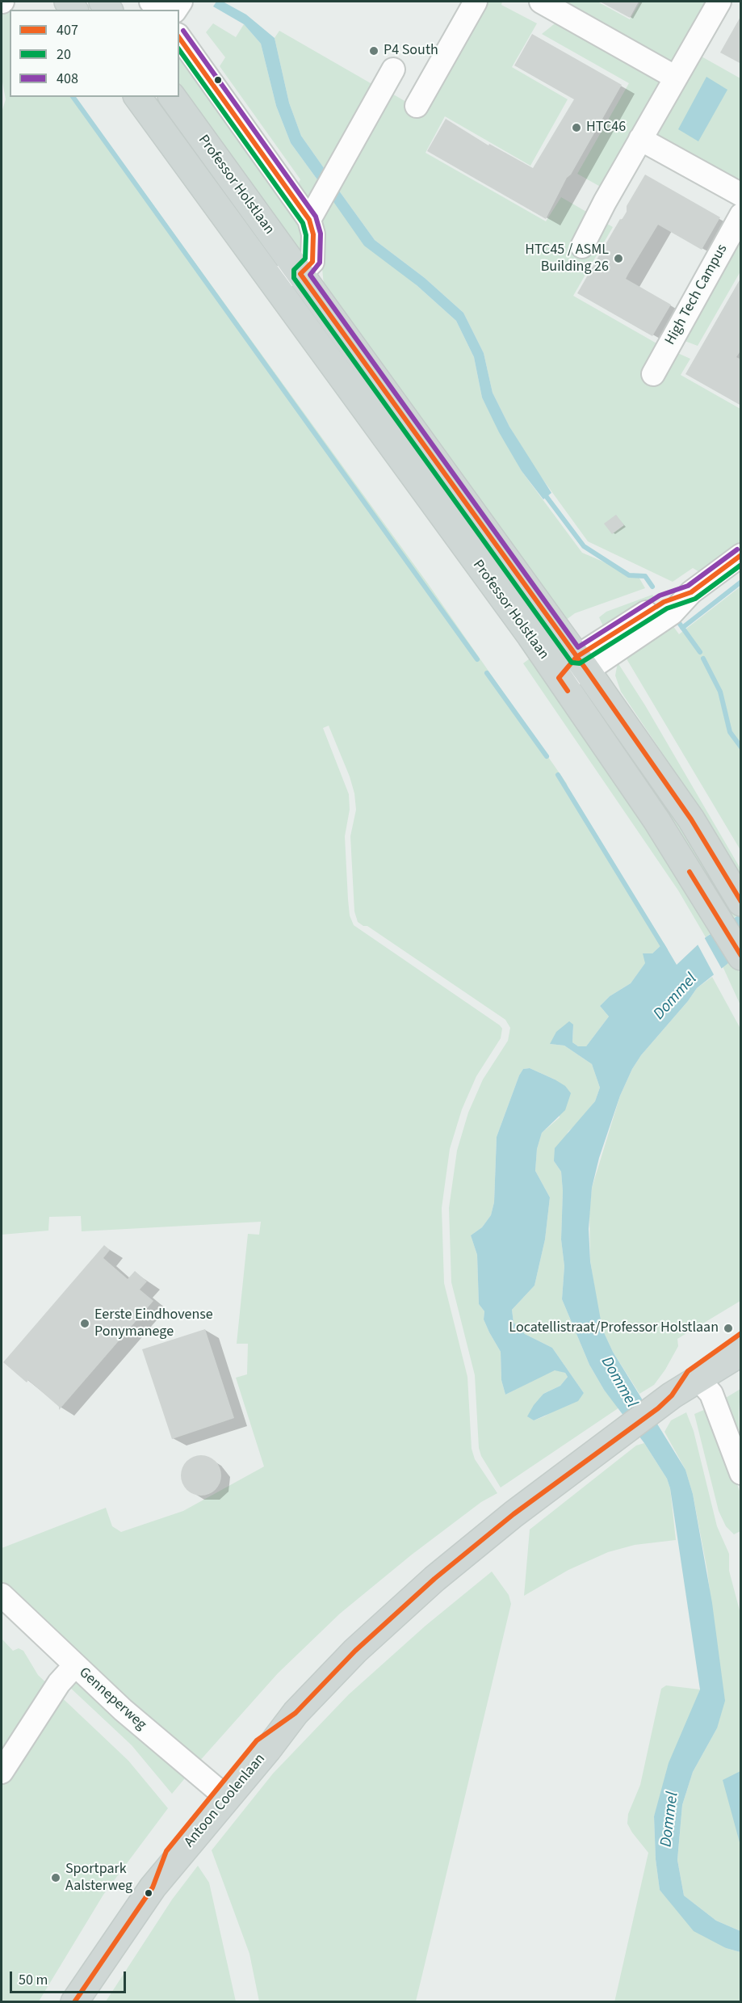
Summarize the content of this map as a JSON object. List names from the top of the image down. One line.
{"streets":{"main road":["Professor Holstlaan","Antoon Coolenlaan"],"street":["High Tech Campus","Genneperweg"]},"crossings":[["Genneperweg","Antoon Coolenlaan"]],"water":["Dommel"],"places":["P4 South","HTC46","HTC45 / ASML Building 26","Eerste Eindhovense Ponymanege","Locatellistraat/Professor Holstlaan","Sportpark Aalsterweg"],"lines":["transit line 408","transit line 407","transit line 20"],"legend":["407","20","408"],"scale_bar":"50 m"}
